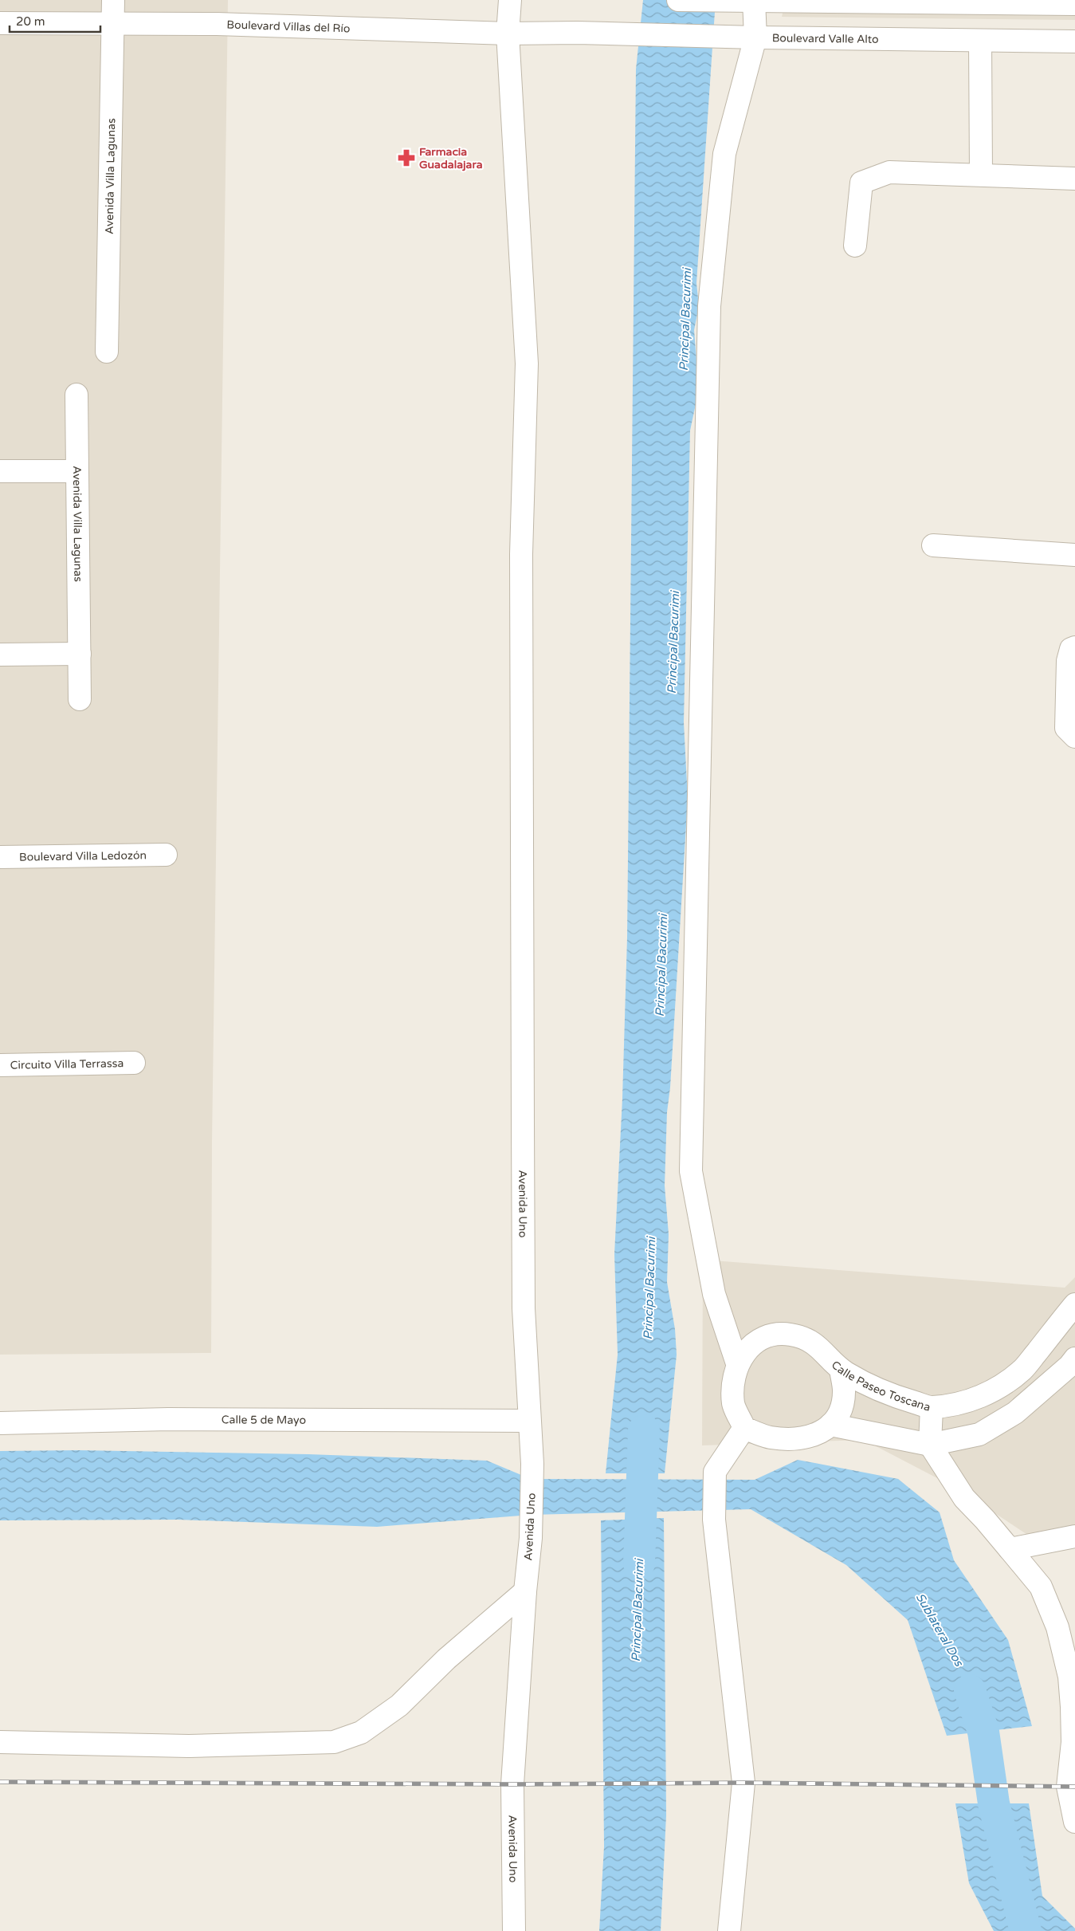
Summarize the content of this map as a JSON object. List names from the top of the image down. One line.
{"streets":{"street":["Boulevard Villas del Río","Boulevard Valle Alto","Avenida Villa Lagunas","Boulevard Villa Ledozón","Circuito Villa Terrassa","Avenida Uno","Calle Paseo Toscana","Calle 5 de Mayo"]},"crossings":[["Boulevard Villas del Río","Boulevard Valle Alto"],["Boulevard Villas del Río","Avenida Villa Lagunas"],["Boulevard Villas del Río","Avenida Uno"],["Avenida Uno","Calle 5 de Mayo"]],"water":["Principal Bacurimi","Sublateral Dos"],"places":{"pharmacy":["Farmacia Guadalajara"]},"scale_bar":"20 m"}
